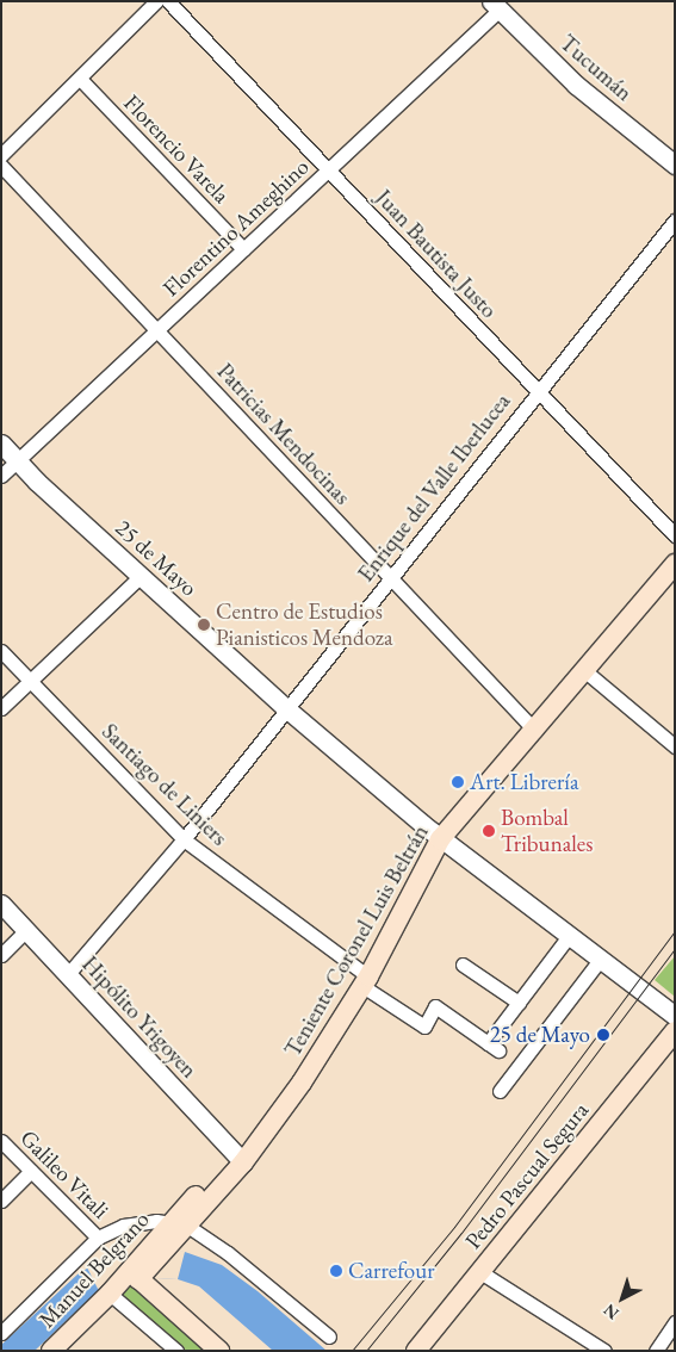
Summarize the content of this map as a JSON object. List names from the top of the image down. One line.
{"streets":{"main road":["Teniente Coronel Luis Beltrán","Pedro Pascual Segura","Manuel Belgrano"],"street":["Tucumán","Florencio Varela","Florentino Ameghino","Juan Bautista Justo","Patricias Mendocinas","Enrique del Valle Iberlucea","25 de Mayo","Santiago de Liniers","Hipólito Yrigoyen","Galileo Vitali"]},"crossings":[["Tucumán","Florentino Ameghino"],["Florencio Varela","Florentino Ameghino"],["Florentino Ameghino","Juan Bautista Justo"],["Florentino Ameghino","Patricias Mendocinas"],["Florentino Ameghino","25 de Mayo"],["Juan Bautista Justo","Enrique del Valle Iberlucea"],["Patricias Mendocinas","Enrique del Valle Iberlucea"],["Patricias Mendocinas","Teniente Coronel Luis Beltrán"],["Enrique del Valle Iberlucea","25 de Mayo"],["Enrique del Valle Iberlucea","Santiago de Liniers"],["Enrique del Valle Iberlucea","Hipólito Yrigoyen"],["25 de Mayo","Teniente Coronel Luis Beltrán"],["Santiago de Liniers","Teniente Coronel Luis Beltrán"],["Teniente Coronel Luis Beltrán","Hipólito Yrigoyen"],["Teniente Coronel Luis Beltrán","Manuel Belgrano"],["Galileo Vitali","Manuel Belgrano"]],"places":["Centro de Estudios Pianisticos Mendoza","Art. Librería","Bombal Tribunales","25 de Mayo","Carrefour"],"north":"bottom left"}
